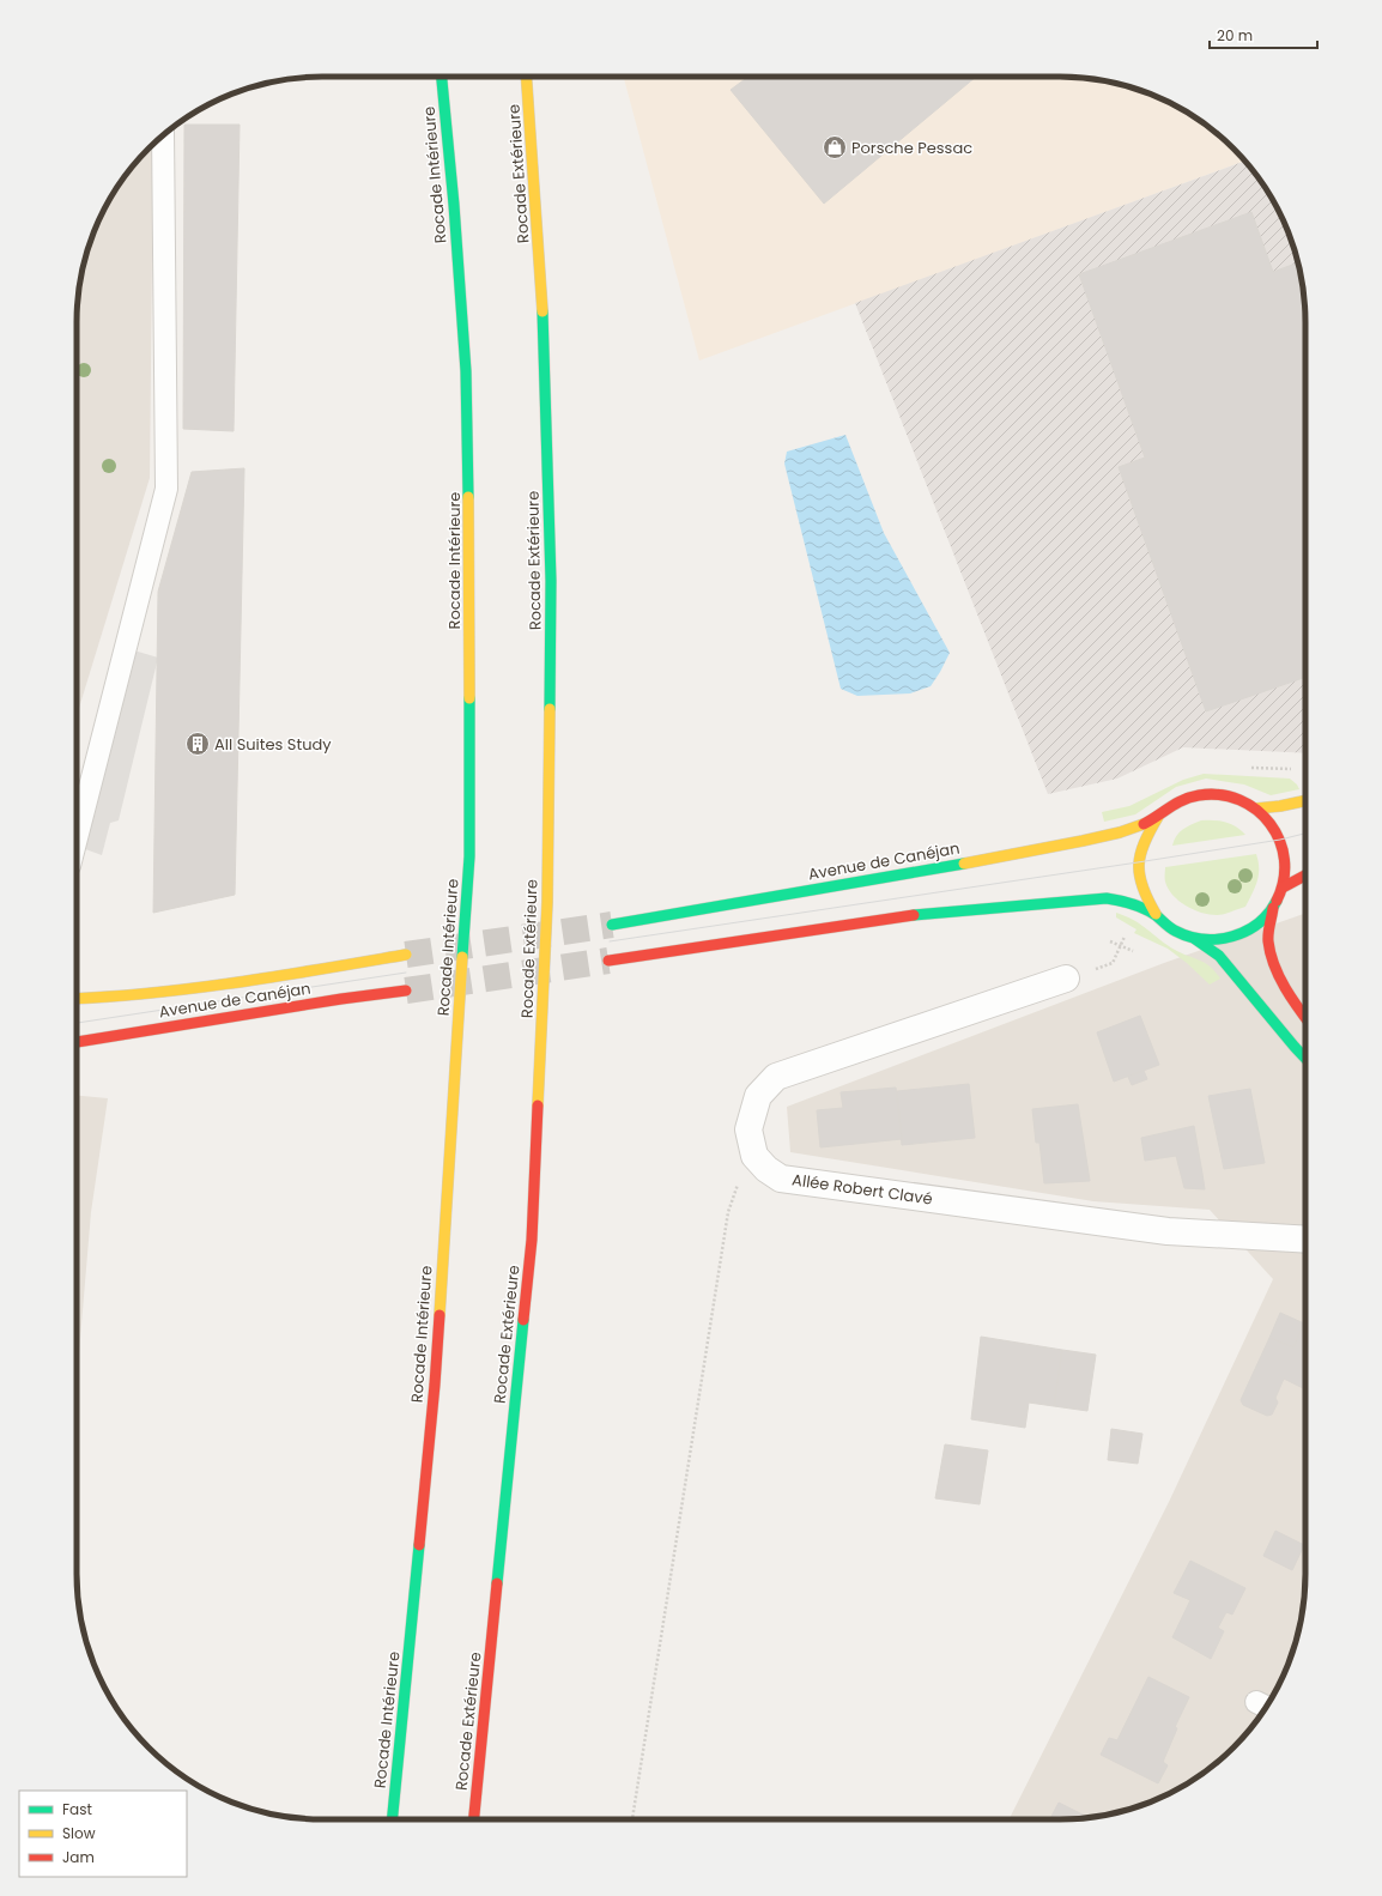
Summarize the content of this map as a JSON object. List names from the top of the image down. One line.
{"streets":{"main road":["Rocade Extérieure","Rocade Intérieure","Avenue de Canéjan"],"street":["Allée Robert Clavé"]},"places":{"shop":["Porsche Pessac"],"building":["All Suites Study"]},"legend":["Fast","Slow","Jam"],"scale_bar":"20 m"}
